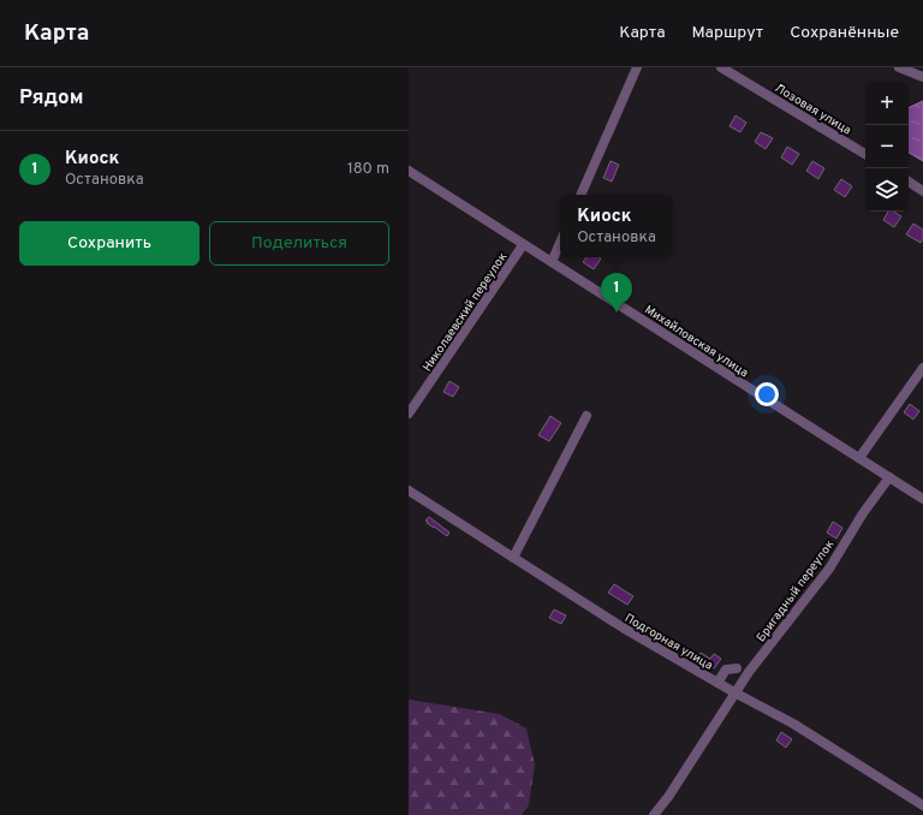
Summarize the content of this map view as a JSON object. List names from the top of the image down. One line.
{"streets":{"street":["Лозовая улица","Николаевский переулок","Михайловская улица","Бригадный переулок","Подгорная улица"]},"crossings":[["Николаевский переулок","Михайловская улица"],["Михайловская улица","Бригадный переулок"],["Бригадный переулок","Подгорная улица"]],"page":{"header":"Карта","nav":["Карта","Маршрут","Сохранённые"],"heading":"Рядом","map_buttons":["+","−"],"list":[{"mark":"1","name":"Киоск","note":"Остановка","value":"180 m"}],"popup":["Киоск","Остановка"],"buttons":["Сохранить","Поделиться"],"pins":"1"}}
